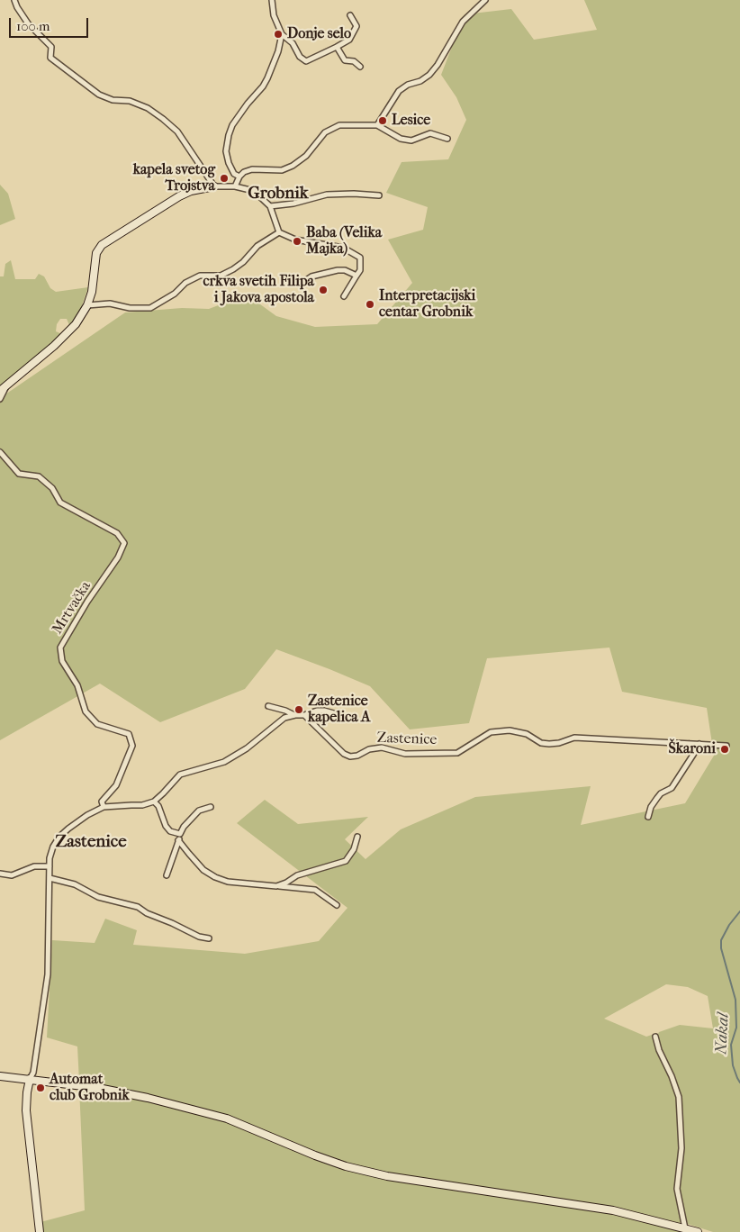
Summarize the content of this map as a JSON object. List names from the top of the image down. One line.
{"streets":{"street":["Mrtvačka","Zastenice"]},"districts":["Grobnik","Zastenice"],"water":["Nakal"],"places":["Donje selo","Lesice","kapela svetog Trojstva","Baba (Velika Majka)","crkva svetih Filipa i Jakova apostola","Interpretacijski centar Grobnik","Zastenice kapelica A","Škaroni","Automat club Grobnik"],"scale_bar":"100 m"}
